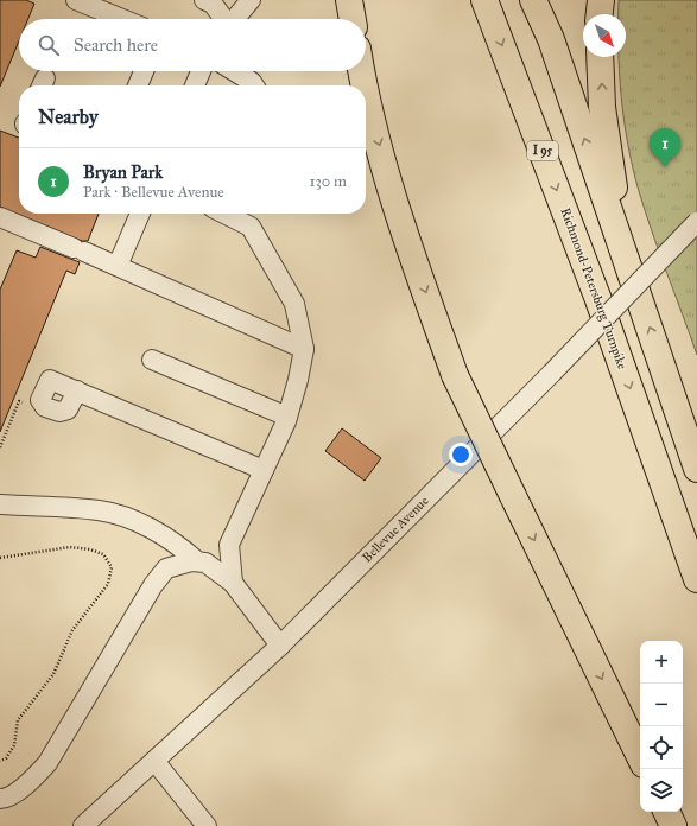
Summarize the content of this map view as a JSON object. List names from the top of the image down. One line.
{"streets":{"highway":["I 95","Richmond-Petersburg Turnpike"],"street":["Bellevue Avenue"]},"north":"bottom right","page":{"search":"Search here","heading":"Nearby","pins":"1","list":[{"mark":"1","name":"Bryan Park","note":"Park · Bellevue Avenue","value":"130 m"}],"map_buttons":["+","−"]}}
